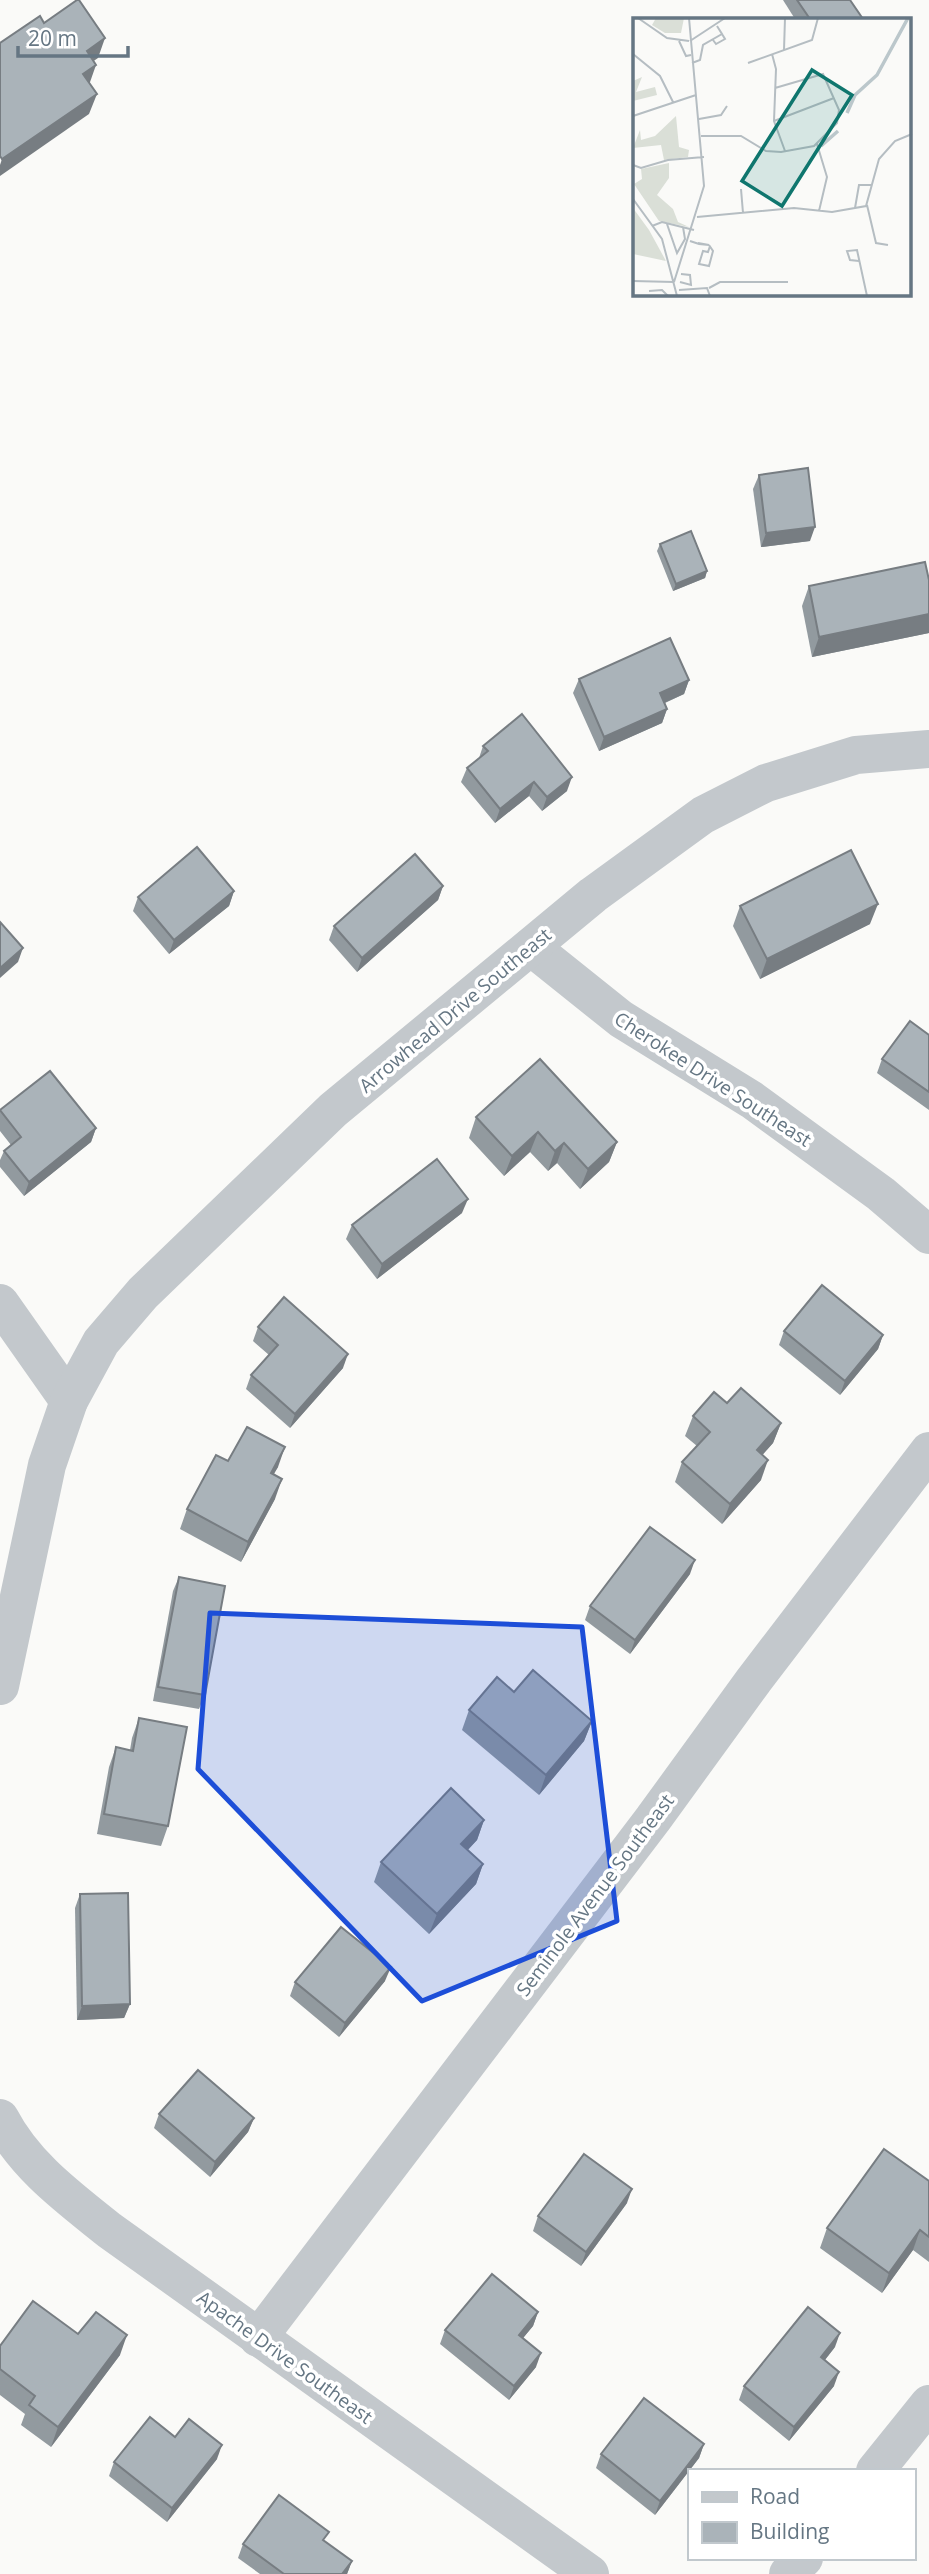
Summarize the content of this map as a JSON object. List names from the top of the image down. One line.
{"streets":{"street":["Arrowhead Drive Southeast","Cherokee Drive Southeast","Seminole Avenue Southeast","Apache Drive Southeast"]},"crossings":[["Arrowhead Drive Southeast","Cherokee Drive Southeast"],["Seminole Avenue Southeast","Apache Drive Southeast"]],"legend":["Road","Building"],"scale_bar":"20 m"}
